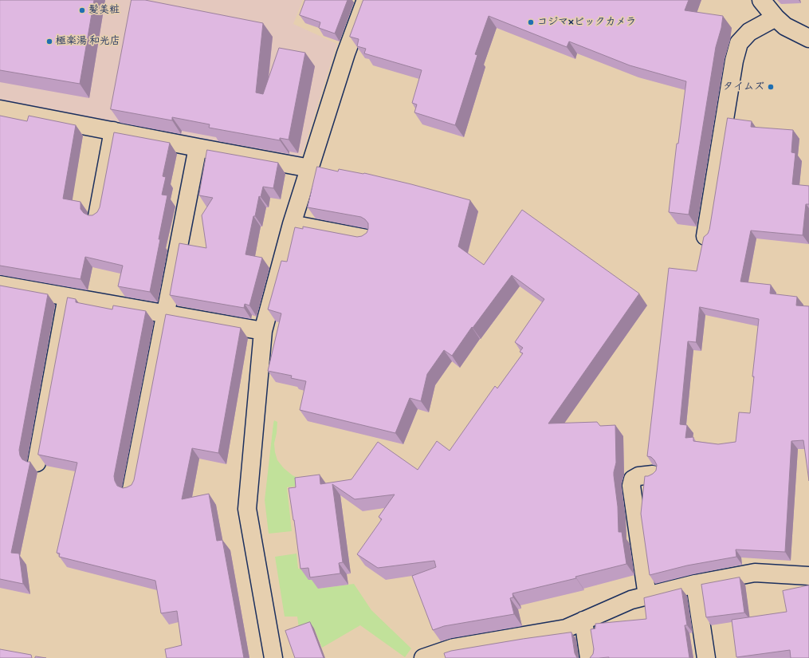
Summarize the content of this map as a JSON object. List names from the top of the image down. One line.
{"places":["髪美粧","コジマ×ビックカメラ","極楽湯 和光店","タイムズ"]}
